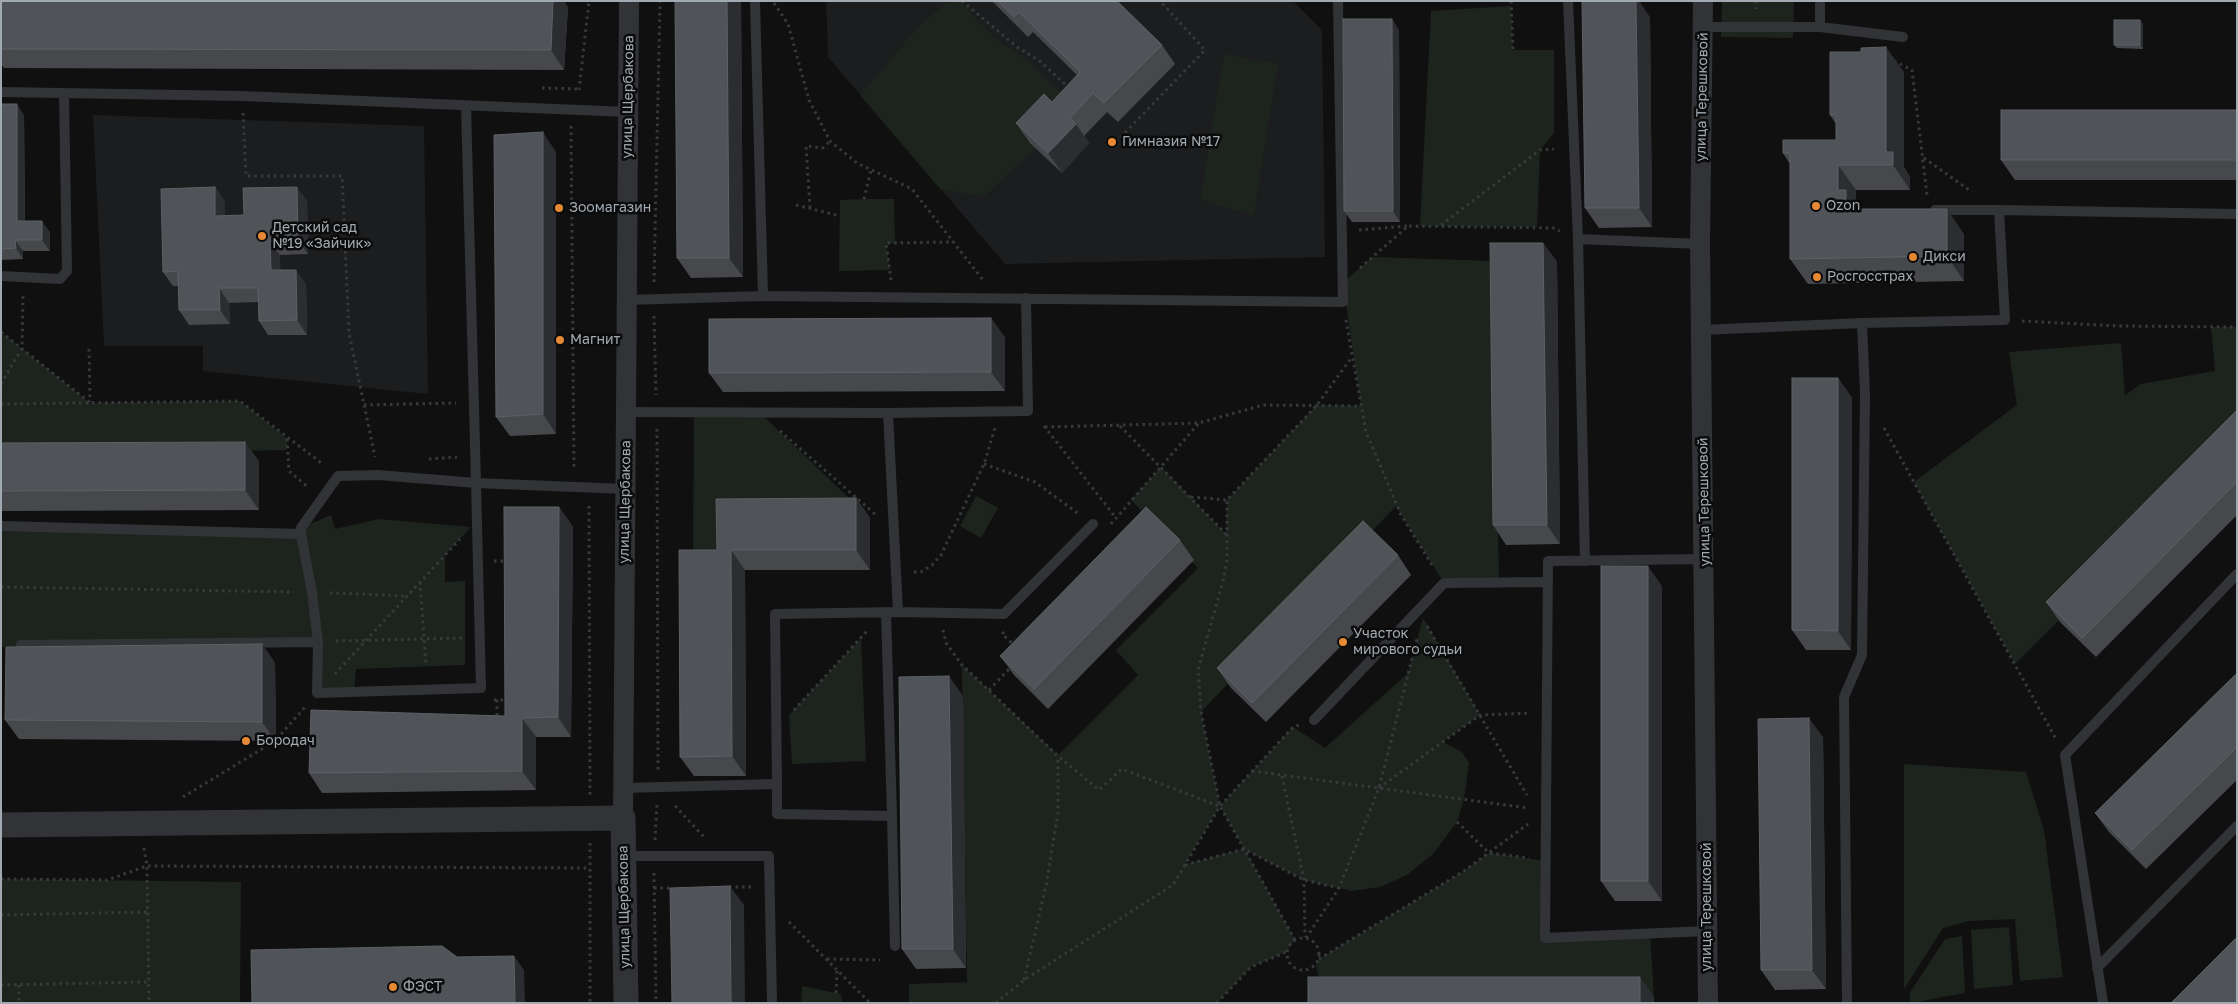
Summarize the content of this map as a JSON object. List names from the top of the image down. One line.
{"streets":{"street":["улица Щербакова","улица Терешковой"]},"places":["Гимназия №17","Ozon","Зоомагазин","Детский сад №19 «Зайчик»","Дикси","Росгосстрах","Магнит","Участок мирового судьи","Бородач","ФЭСТ"]}
